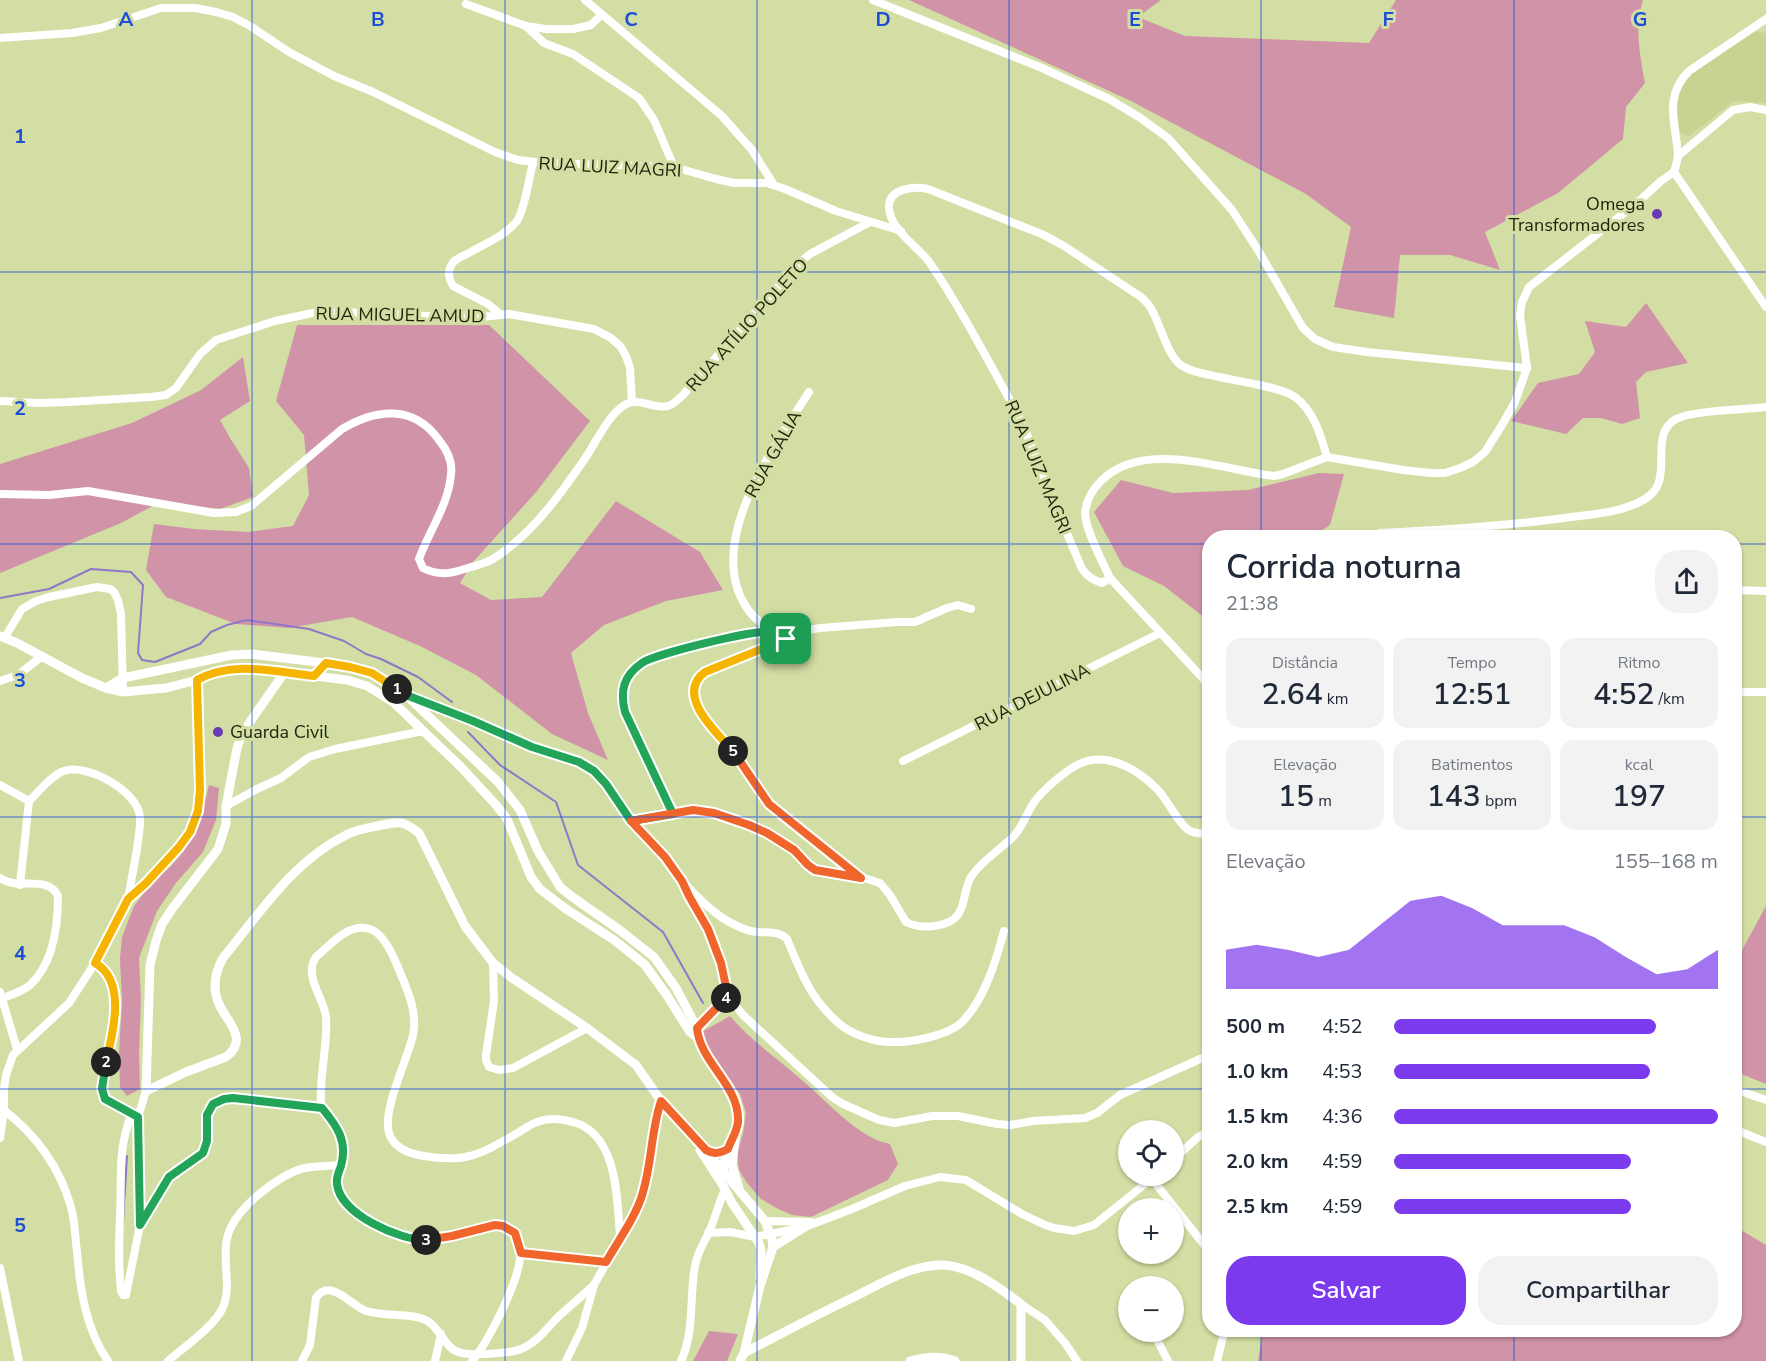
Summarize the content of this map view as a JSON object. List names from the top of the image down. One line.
{"streets":{"street":["RUA LUIZ MAGRI","RUA MIGUEL AMUD","RUA ATÍLIO POLETO","RUA GÁLIA","RUA DEJULINA"]},"crossings":[["RUA LUIZ MAGRI","RUA ATÍLIO POLETO"],["RUA MIGUEL AMUD","RUA ATÍLIO POLETO"]],"places":["Omega Transformadores","Guarda Civil"],"page":{"heading":["Corrida noturna","21:38"],"stats":[["Distância","2.64 km"],["Tempo","12:51"],["Ritmo","4:52 /km"],["Elevação","15 m"],["Batimentos","143 bpm"],["kcal","197"]],"pins":["1","5","4","2","3"],"chart":["Elevação","155–168 m"],"list":[{"name":"500 m","note":"4:52"},{"name":"1.0 km","note":"4:53"},{"name":"1.5 km","note":"4:36"},{"name":"2.0 km","note":"4:59"},{"name":"2.5 km","note":"4:59"}],"map_buttons":["+","−"],"buttons":["Salvar","Compartilhar"]},"grid":{"columns":["A","B","C","D","E","F","G"],"rows":["1","2","3","4","5"]}}
